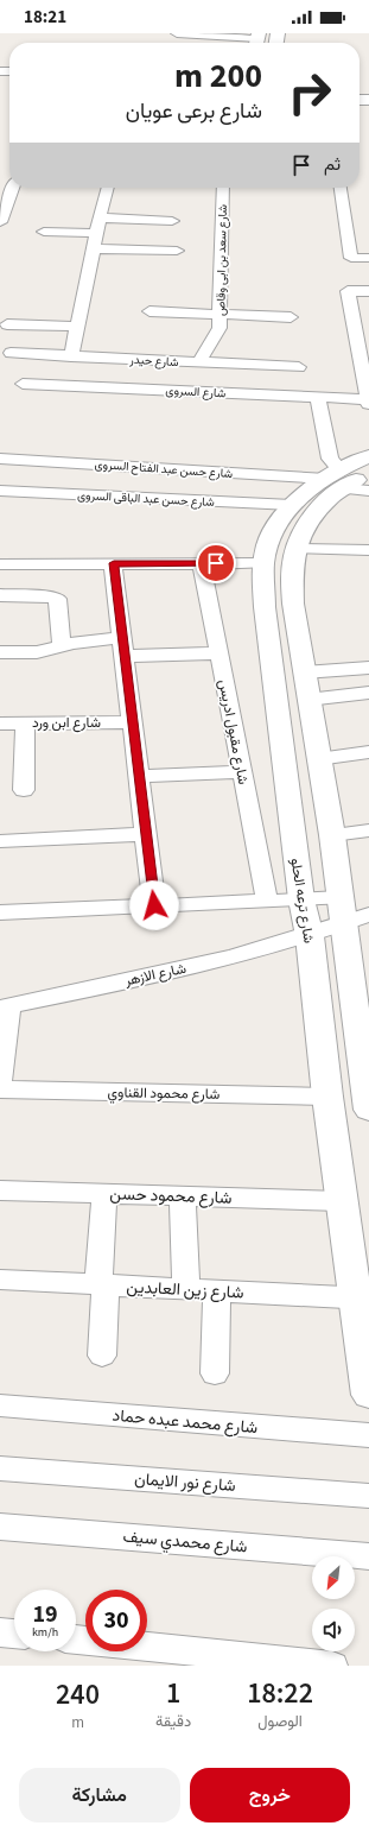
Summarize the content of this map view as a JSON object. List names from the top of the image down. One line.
{"streets":{"street":["شارع سعد بن ابى وقاص","شارع حيدر","شارع السروى","شارع حسن عبد الفتاح السروى","شارع حسن عبد الباقى السروى","شارع ابن ورد","شارع مقبول ادريس","شارع ترعه الحلو","شارع الازهر","شارع محمود القناوي","شارع محمود حسن","شارع زين العابدين","شارع محمد عبده حماد","شارع نور الايمان","شارع محمدي سيف"]},"crossings":[["شارع سعد بن ابى وقاص","شارع حيدر"],["شارع حسن عبد الفتاح السروى","شارع ترعه الحلو"],["شارع حسن عبد الباقى السروى","شارع ترعه الحلو"],["شارع ترعه الحلو","شارع الازهر"],["شارع ترعه الحلو","شارع محمود القناوي"],["شارع ترعه الحلو","شارع محمود حسن"],["شارع ترعه الحلو","شارع زين العابدين"]],"north":"bottom left","page":{"status":"18:21","turn":["200 m","شارع برعى عويان"],"then":"ثم","speed":"19 km/h","limit":"30","eta":["18:22","الوصول","1","دقيقة","240","m"],"buttons":["خروج","مشاركة"]}}
